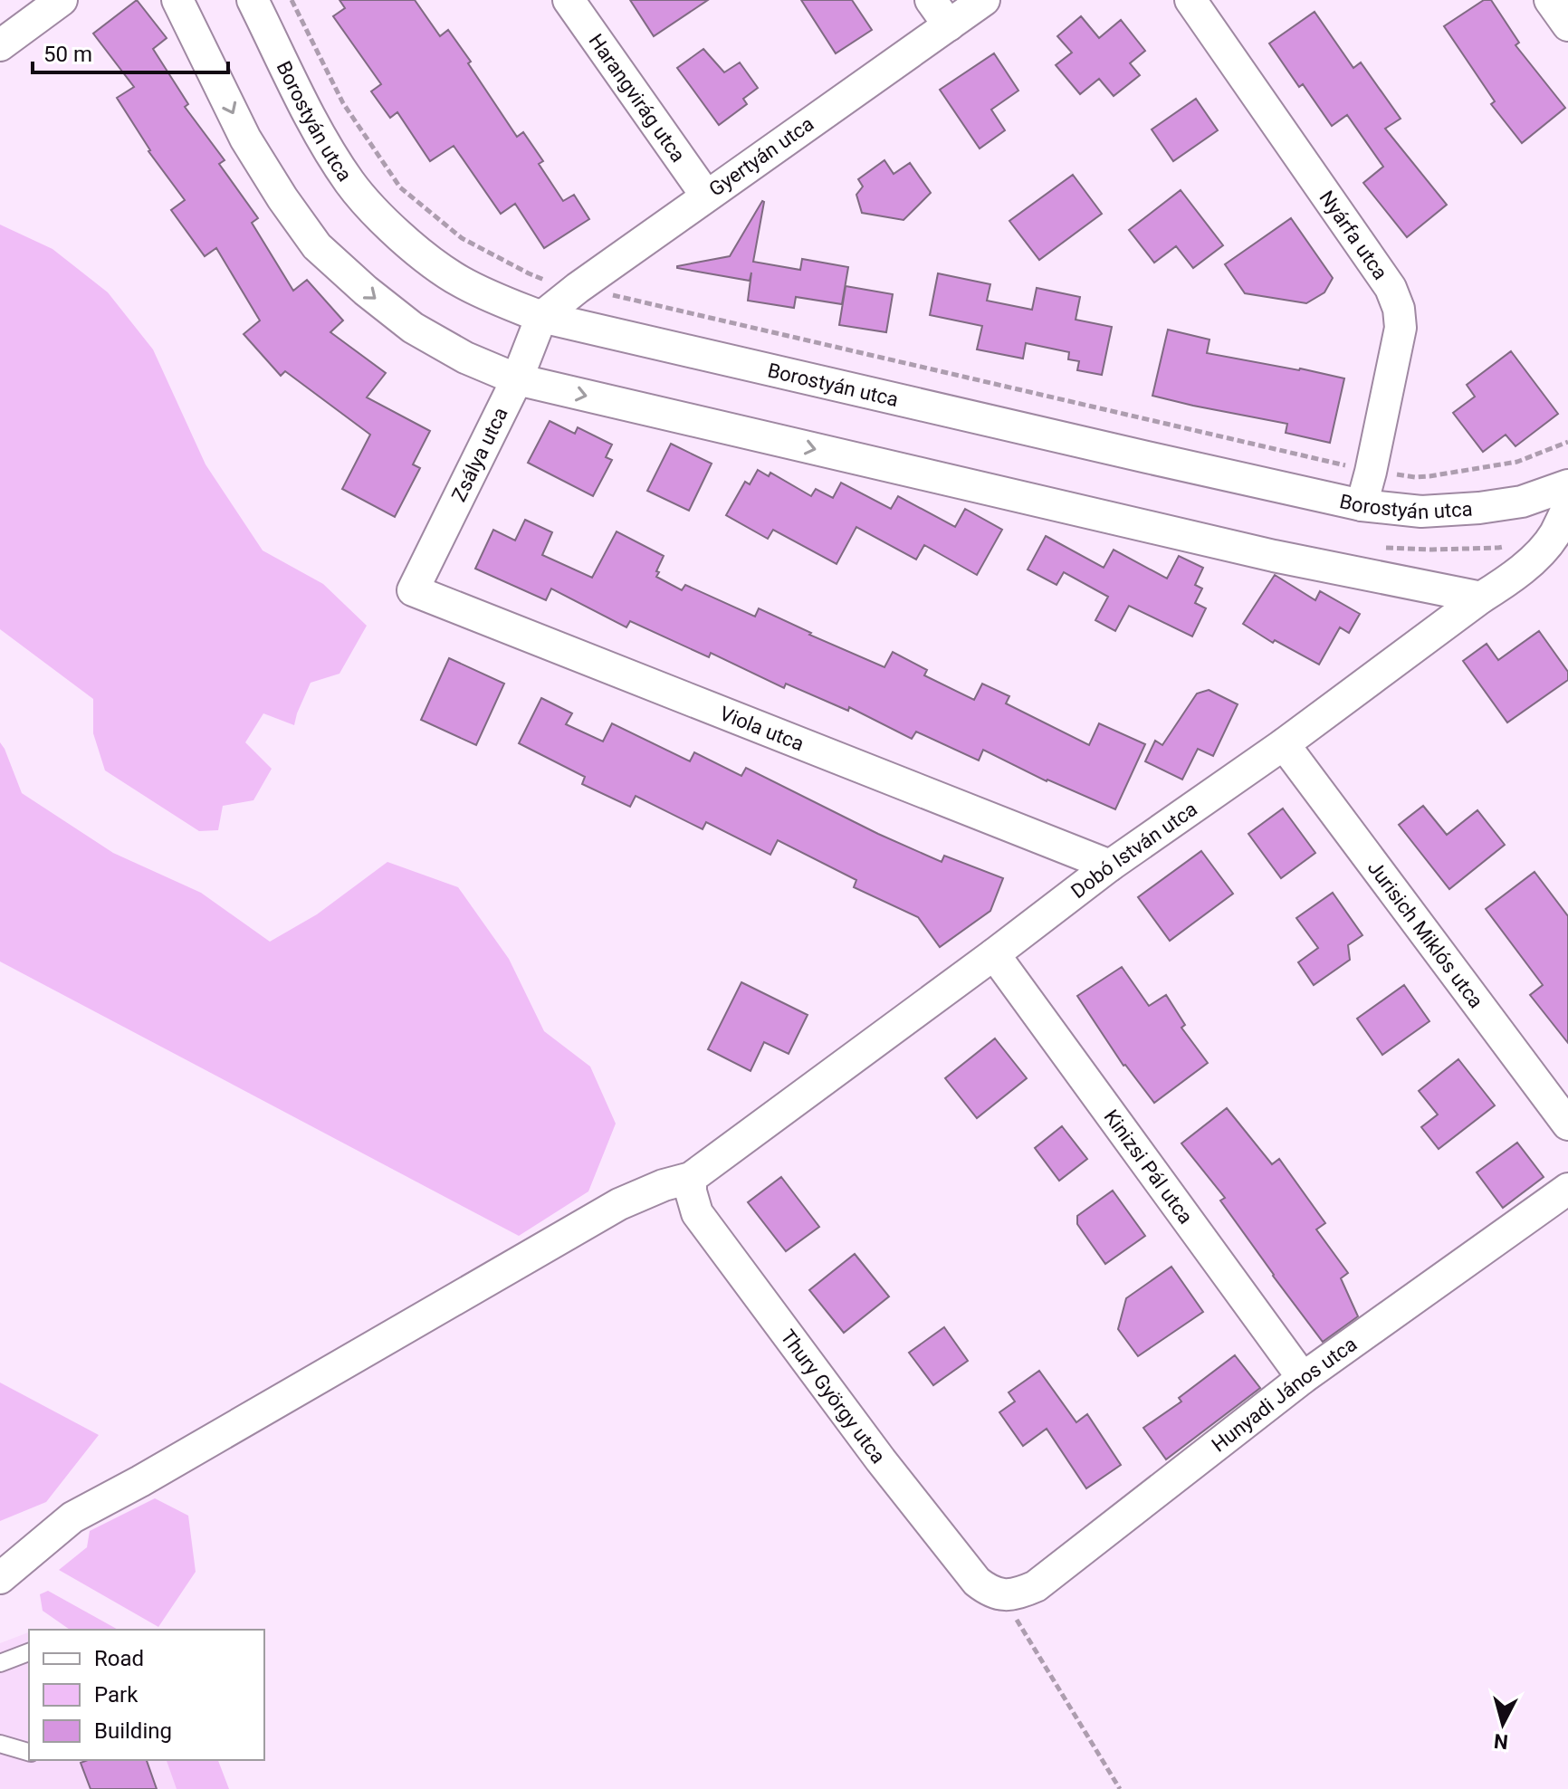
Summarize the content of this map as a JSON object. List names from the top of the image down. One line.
{"streets":{"street":["Harangvirág utca","Borostyán utca","Gyertyán utca","Nyárfa utca","Zsálya utca","Viola utca","Dobó István utca","Jurisich Miklós utca","Kinizsi Pál utca","Hunyadi János utca","Thury György utca"]},"crossings":[["Harangvirág utca","Gyertyán utca"],["Borostyán utca","Gyertyán utca"],["Borostyán utca","Nyárfa utca"],["Borostyán utca","Zsálya utca"],["Borostyán utca","Dobó István utca"],["Gyertyán utca","Zsálya utca"],["Zsálya utca","Viola utca"],["Viola utca","Dobó István utca"],["Dobó István utca","Jurisich Miklós utca"],["Dobó István utca","Kinizsi Pál utca"],["Dobó István utca","Thury György utca"],["Kinizsi Pál utca","Hunyadi János utca"],["Hunyadi János utca","Thury György utca"]],"legend":["Road","Park","Building"],"scale_bar":"50 m","north":"bottom"}
